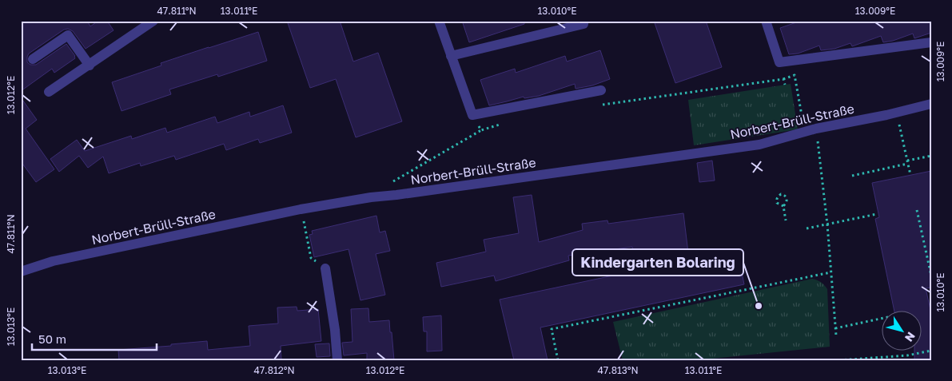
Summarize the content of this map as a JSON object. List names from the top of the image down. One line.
{"streets":{"street":["Norbert-Brüll-Straße"]},"places":["Kindergarten Bolaring"],"scale_bar":"50 m","north":"bottom right","coordinates":["47.811°N","13.011°E","13.010°E","13.009°E","13.012°E","13.013°E","47.812°N","47.813°N"]}
